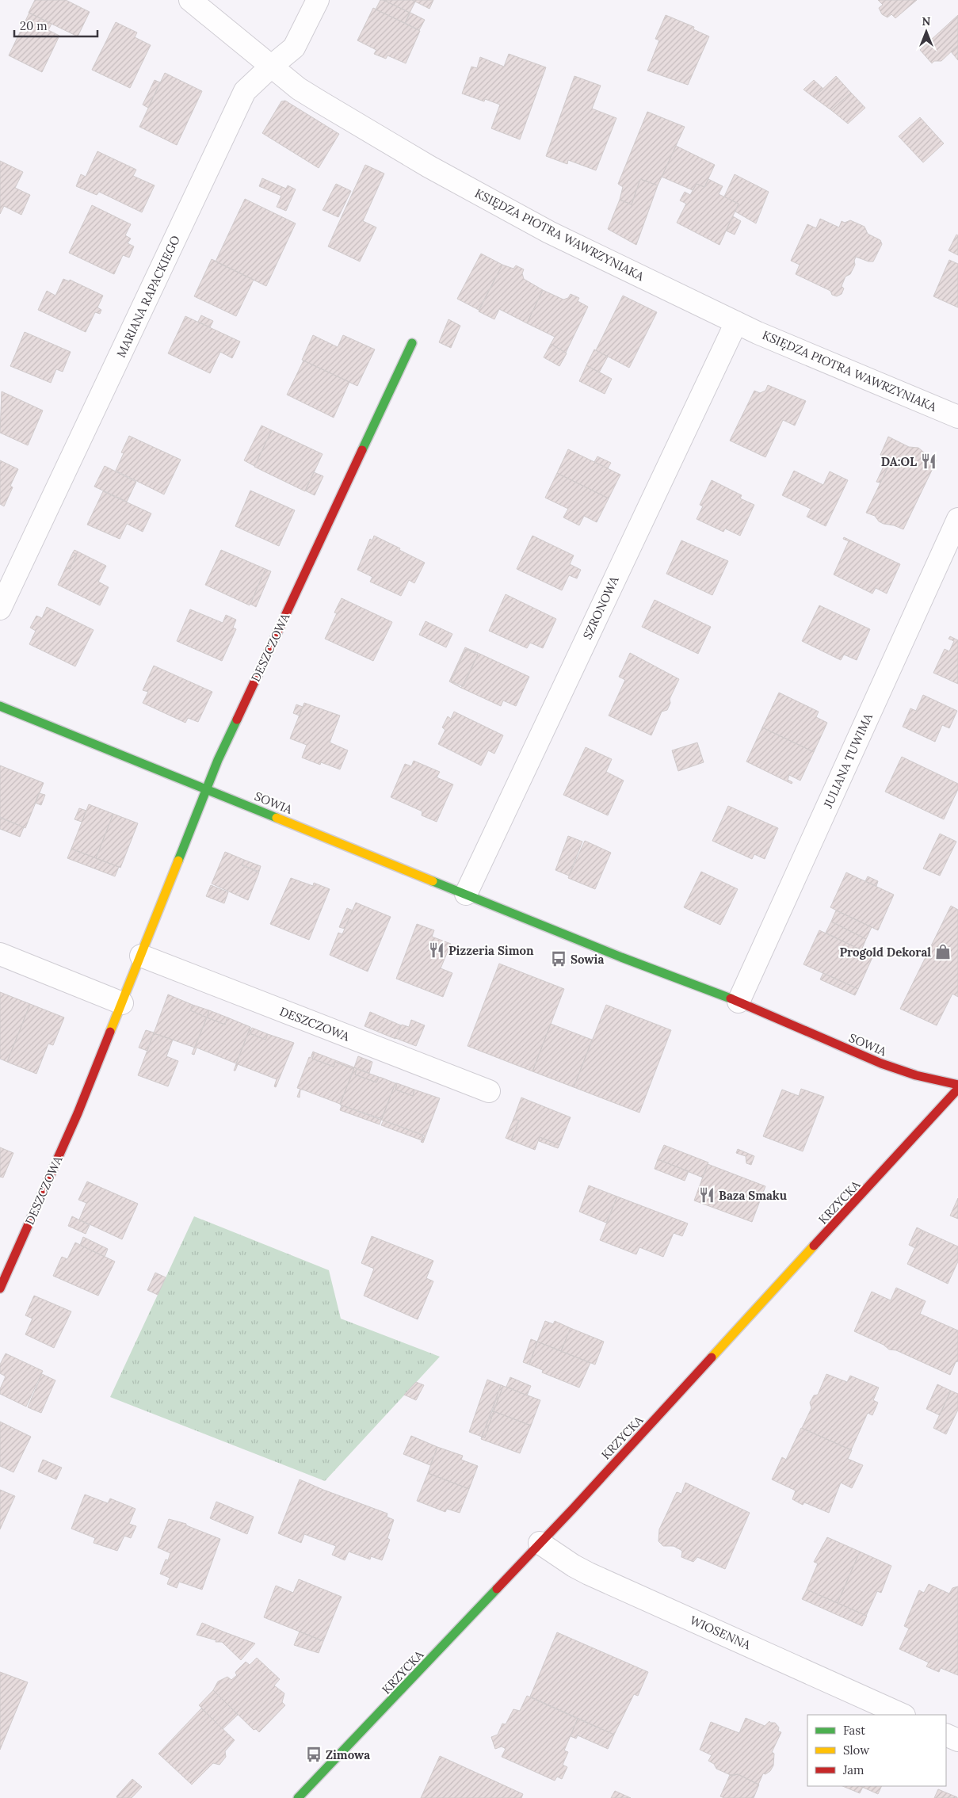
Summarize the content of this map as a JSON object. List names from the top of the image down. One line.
{"streets":{"street":["KSIĘDZA PIOTRA WAWRZYNIAKA","MARIANA RAPACKIEGO","SZRONOWA","DESZCZOWA","JULIANA TUWIMA","SOWIA","KRZYCKA","WIOSENNA"]},"crossings":[["KSIĘDZA PIOTRA WAWRZYNIAKA","MARIANA RAPACKIEGO"],["KSIĘDZA PIOTRA WAWRZYNIAKA","SZRONOWA"],["SZRONOWA","SOWIA"],["DESZCZOWA","SOWIA"],["JULIANA TUWIMA","SOWIA"],["KRZYCKA","WIOSENNA"]],"places":{"restaurant":["DA:OL","Pizzeria Simon","Baza Smaku"],"shop":["Progold Dekoral"],"bus stop":["Sowia","Zimowa"]},"legend":["Fast","Slow","Jam"],"scale_bar":"20 m","north":"top"}
